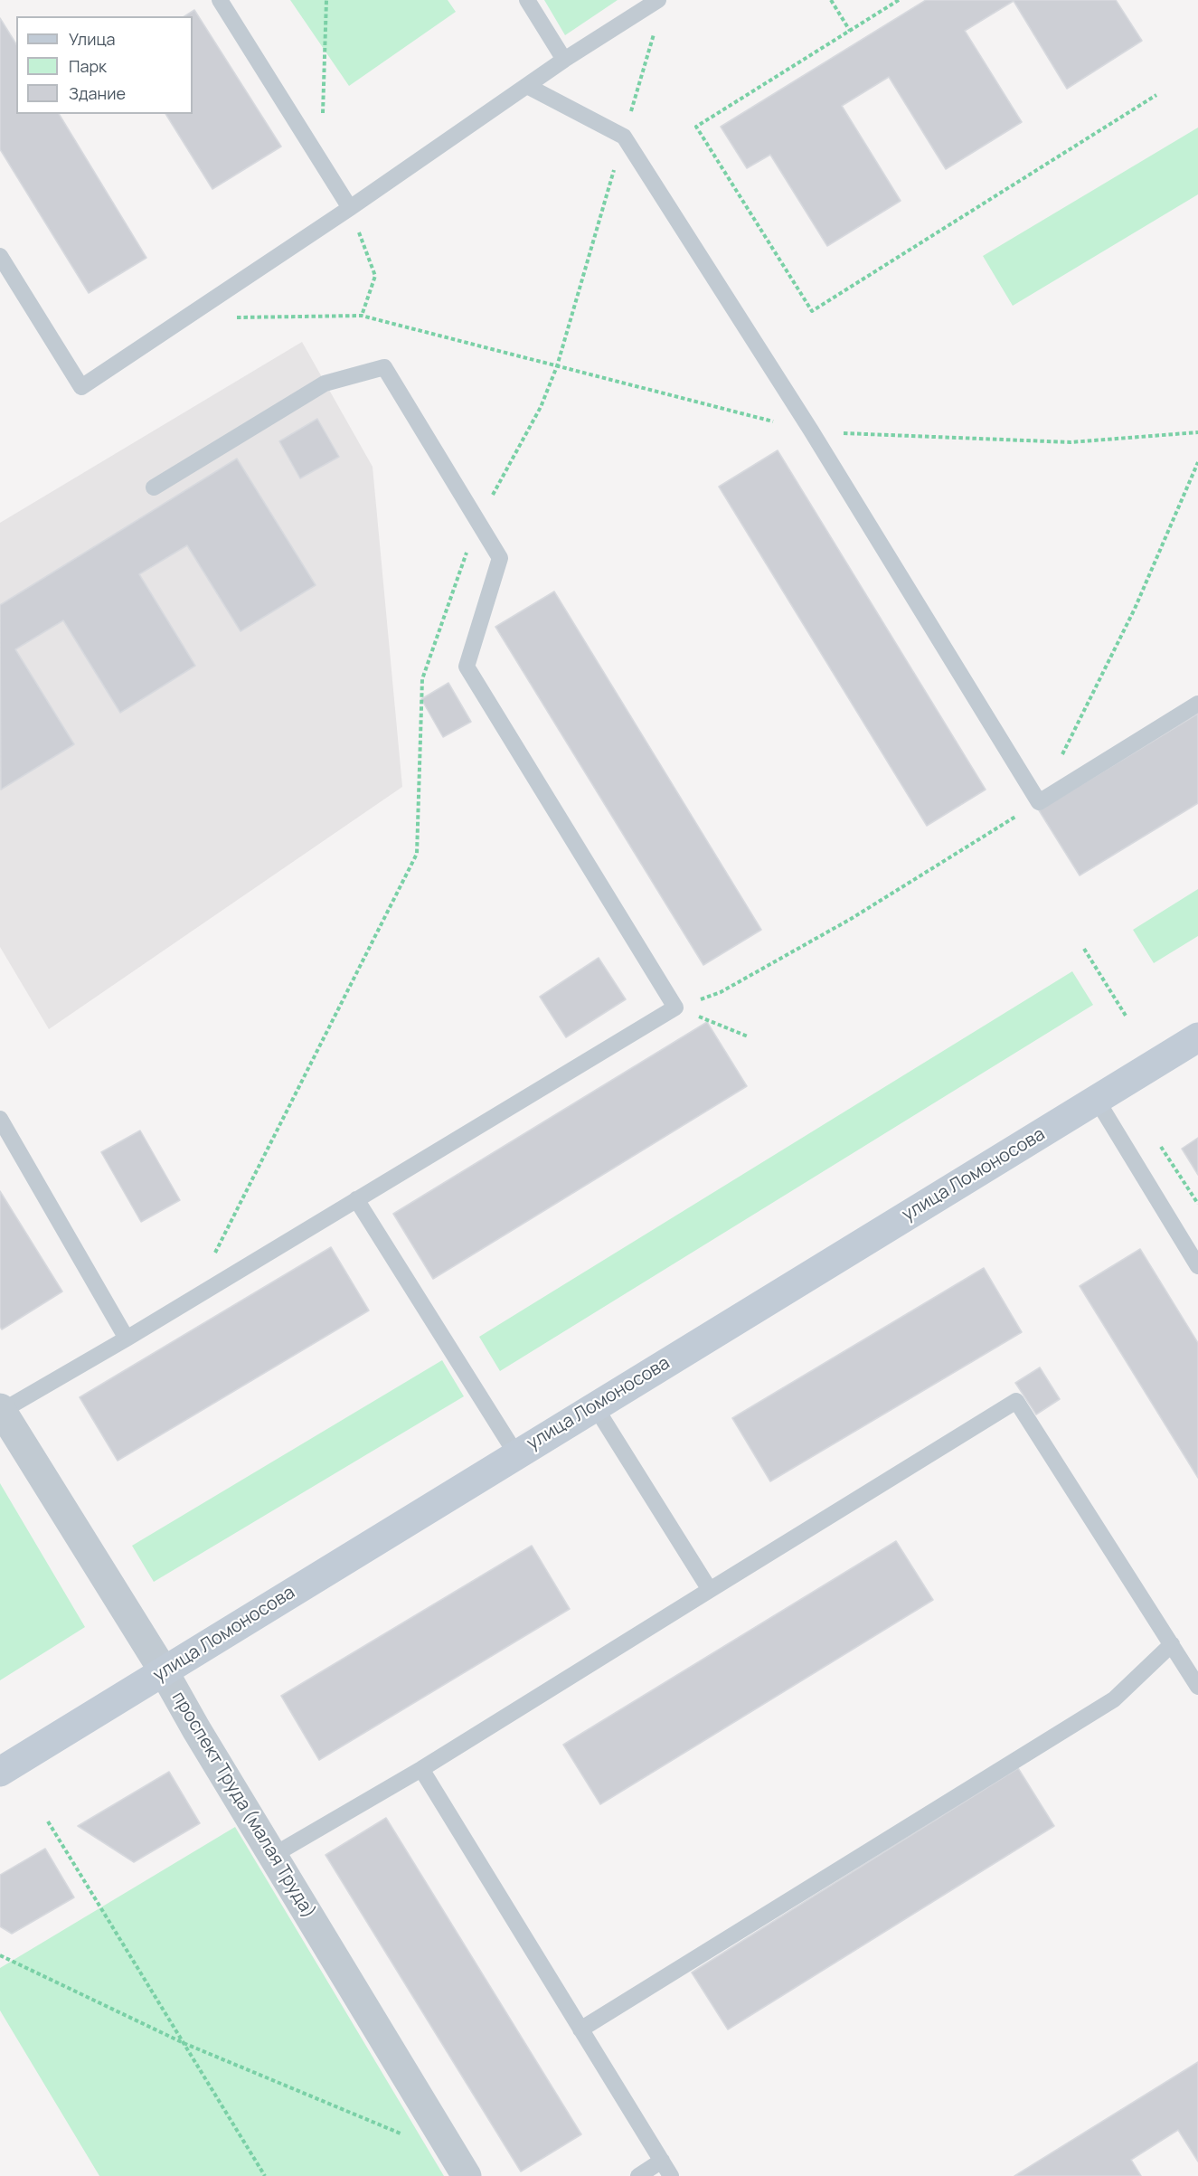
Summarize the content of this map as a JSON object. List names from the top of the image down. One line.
{"streets":{"main road":["улица Ломоносова"],"street":["проспект Труда (малая Труда)"]},"crossings":[["улица Ломоносова","проспект Труда (малая Труда)"]],"legend":["Улица","Парк","Здание"]}
